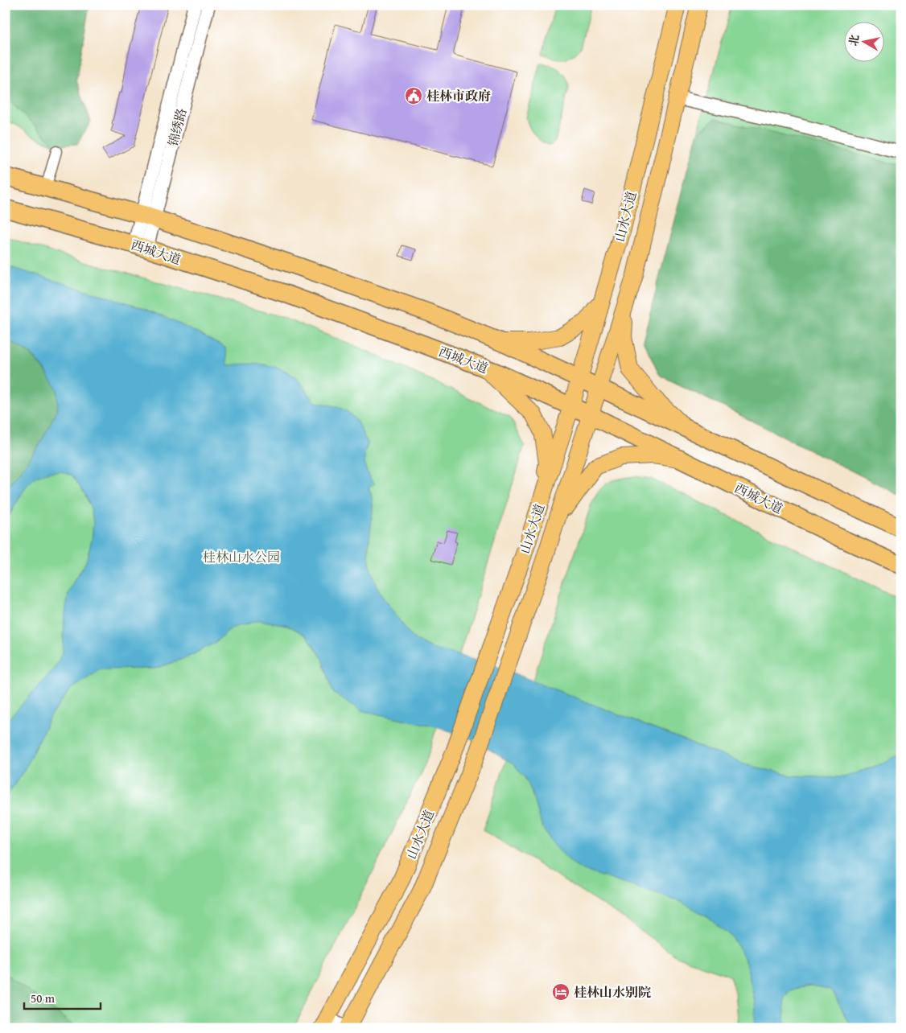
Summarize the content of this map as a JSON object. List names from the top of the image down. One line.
{"streets":{"highway":["西城大道"],"main road":["山水大道"],"street":["锦绣路"]},"crossings":[["锦绣路","西城大道"],["山水大道","西城大道"]],"parks":["桂林山水公园"],"places":{"public building":["桂林市政府"],"hotel":["桂林山水别院"]},"scale_bar":"50 m","north":"left"}
